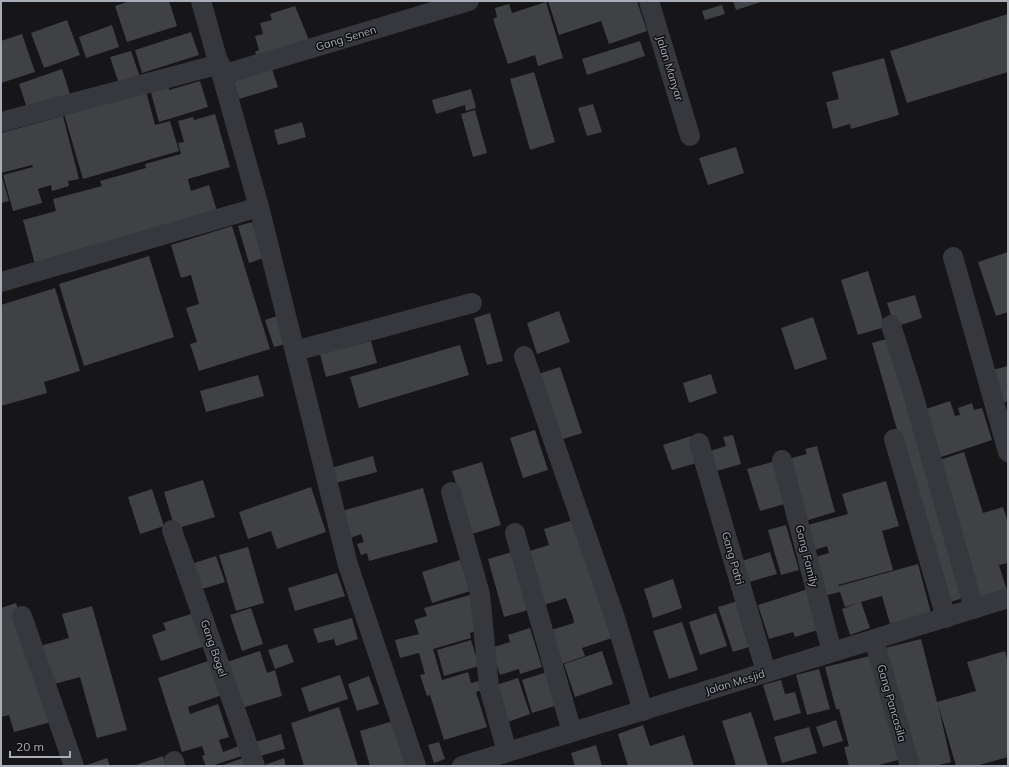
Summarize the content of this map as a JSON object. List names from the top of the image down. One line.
{"streets":{"street":["Gang Senen","Jalan Manyar","Gang Family","Gang Patri","Gang Bogel","Jalan Mesjid","Gang Pancasila"]},"crossings":[["Gang Family","Jalan Mesjid"],["Gang Patri","Jalan Mesjid"],["Jalan Mesjid","Gang Pancasila"]],"scale_bar":"20 m"}
